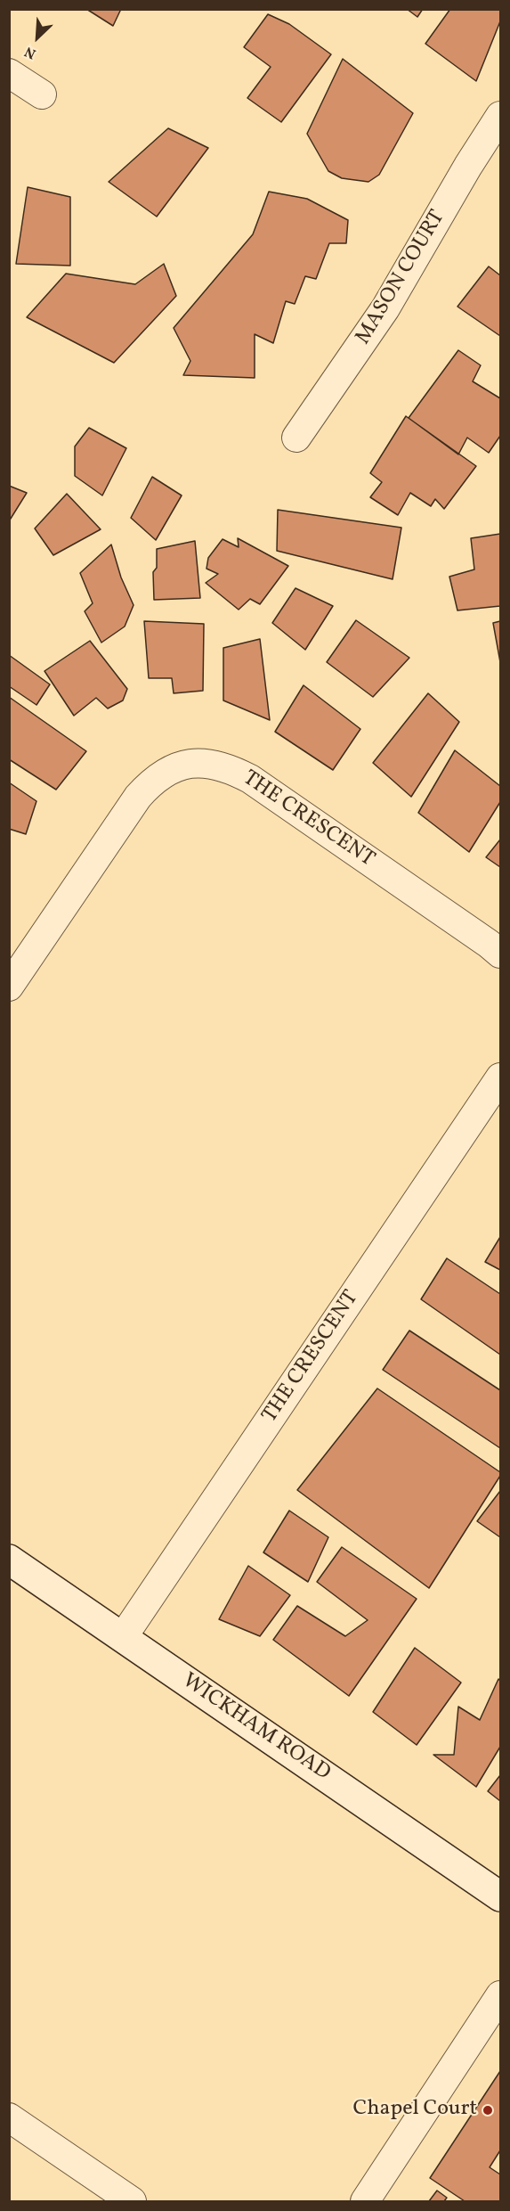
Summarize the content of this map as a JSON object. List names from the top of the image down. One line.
{"streets":{"main road":["WICKHAM ROAD"],"street":["MASON COURT","THE CRESCENT"]},"crossings":[["THE CRESCENT","WICKHAM ROAD"]],"places":["Chapel Court"],"north":"bottom left"}
